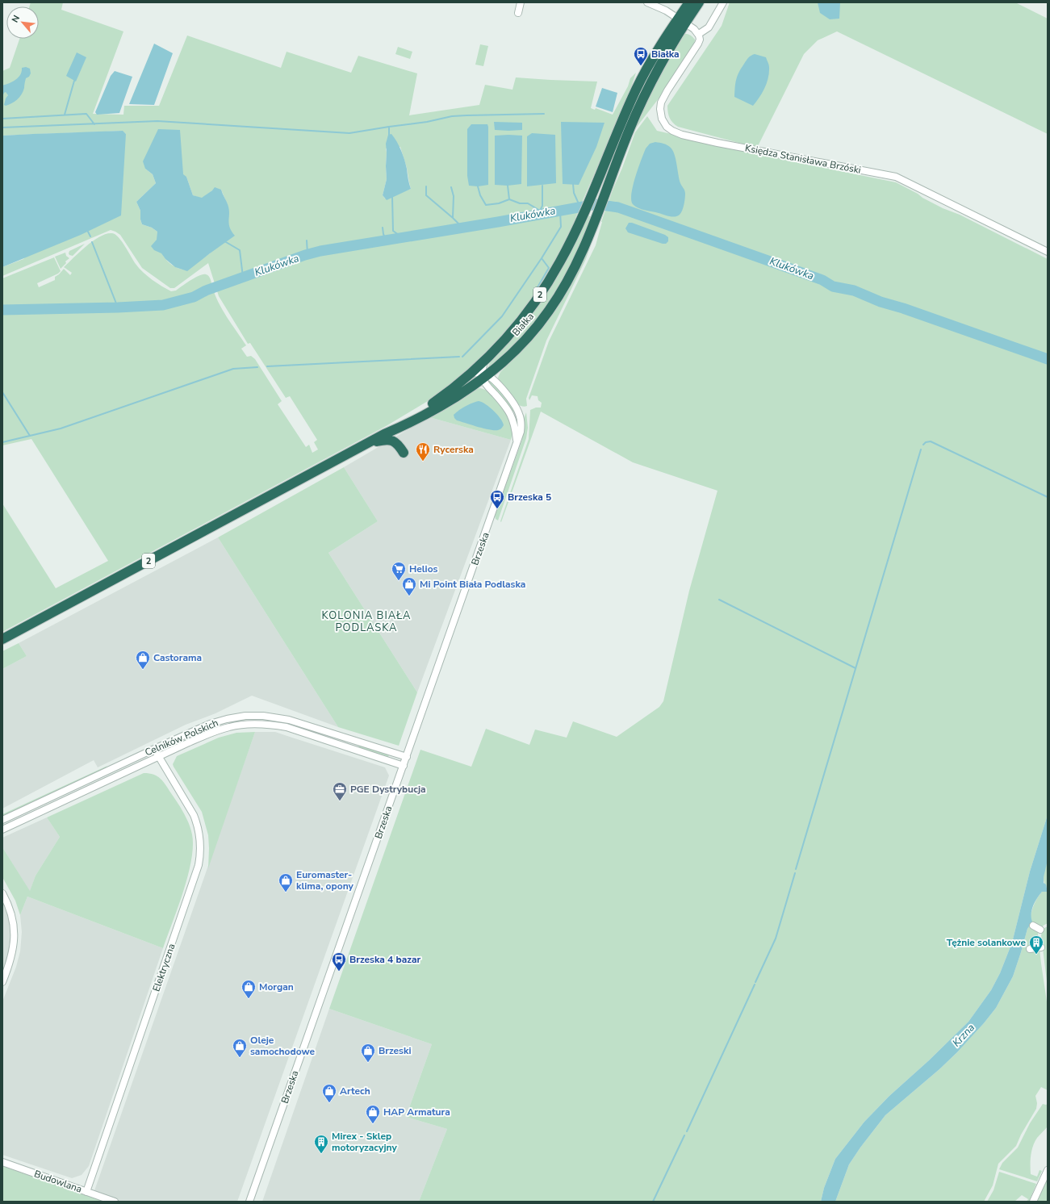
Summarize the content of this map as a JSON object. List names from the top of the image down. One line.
{"streets":{"highway":["2","Białka"],"street":["Księdza Stanisława Brzóski","Brzeska","Celników Polskich","Elektryczna","Budowlana"]},"crossings":[["2","Białka"],["2","Brzeska"],["Białka","Brzeska"],["Brzeska","Celników Polskich"],["Celników Polskich","Elektryczna"],["Elektryczna","Budowlana"]],"districts":["KOLONIA BIAŁA PODLASKA"],"water":["Klukówka","Krzna"],"places":{"bus stop":["Białka","Brzeska 5","Brzeska 4 bazar"],"restaurant":["Rycerska"],"supermarket":["Helios"],"shop":["Mi Point Biała Podlaska","Castorama","Euromaster- klima, opony","Morgan","Oleje samochodowe","Brzeski","Artech","HAP Armatura"],"office":["PGE Dystrybucja"],"building":["Tężnie solankowe","Mirex - Sklep motoryzacyjny"]},"north":"top left"}
